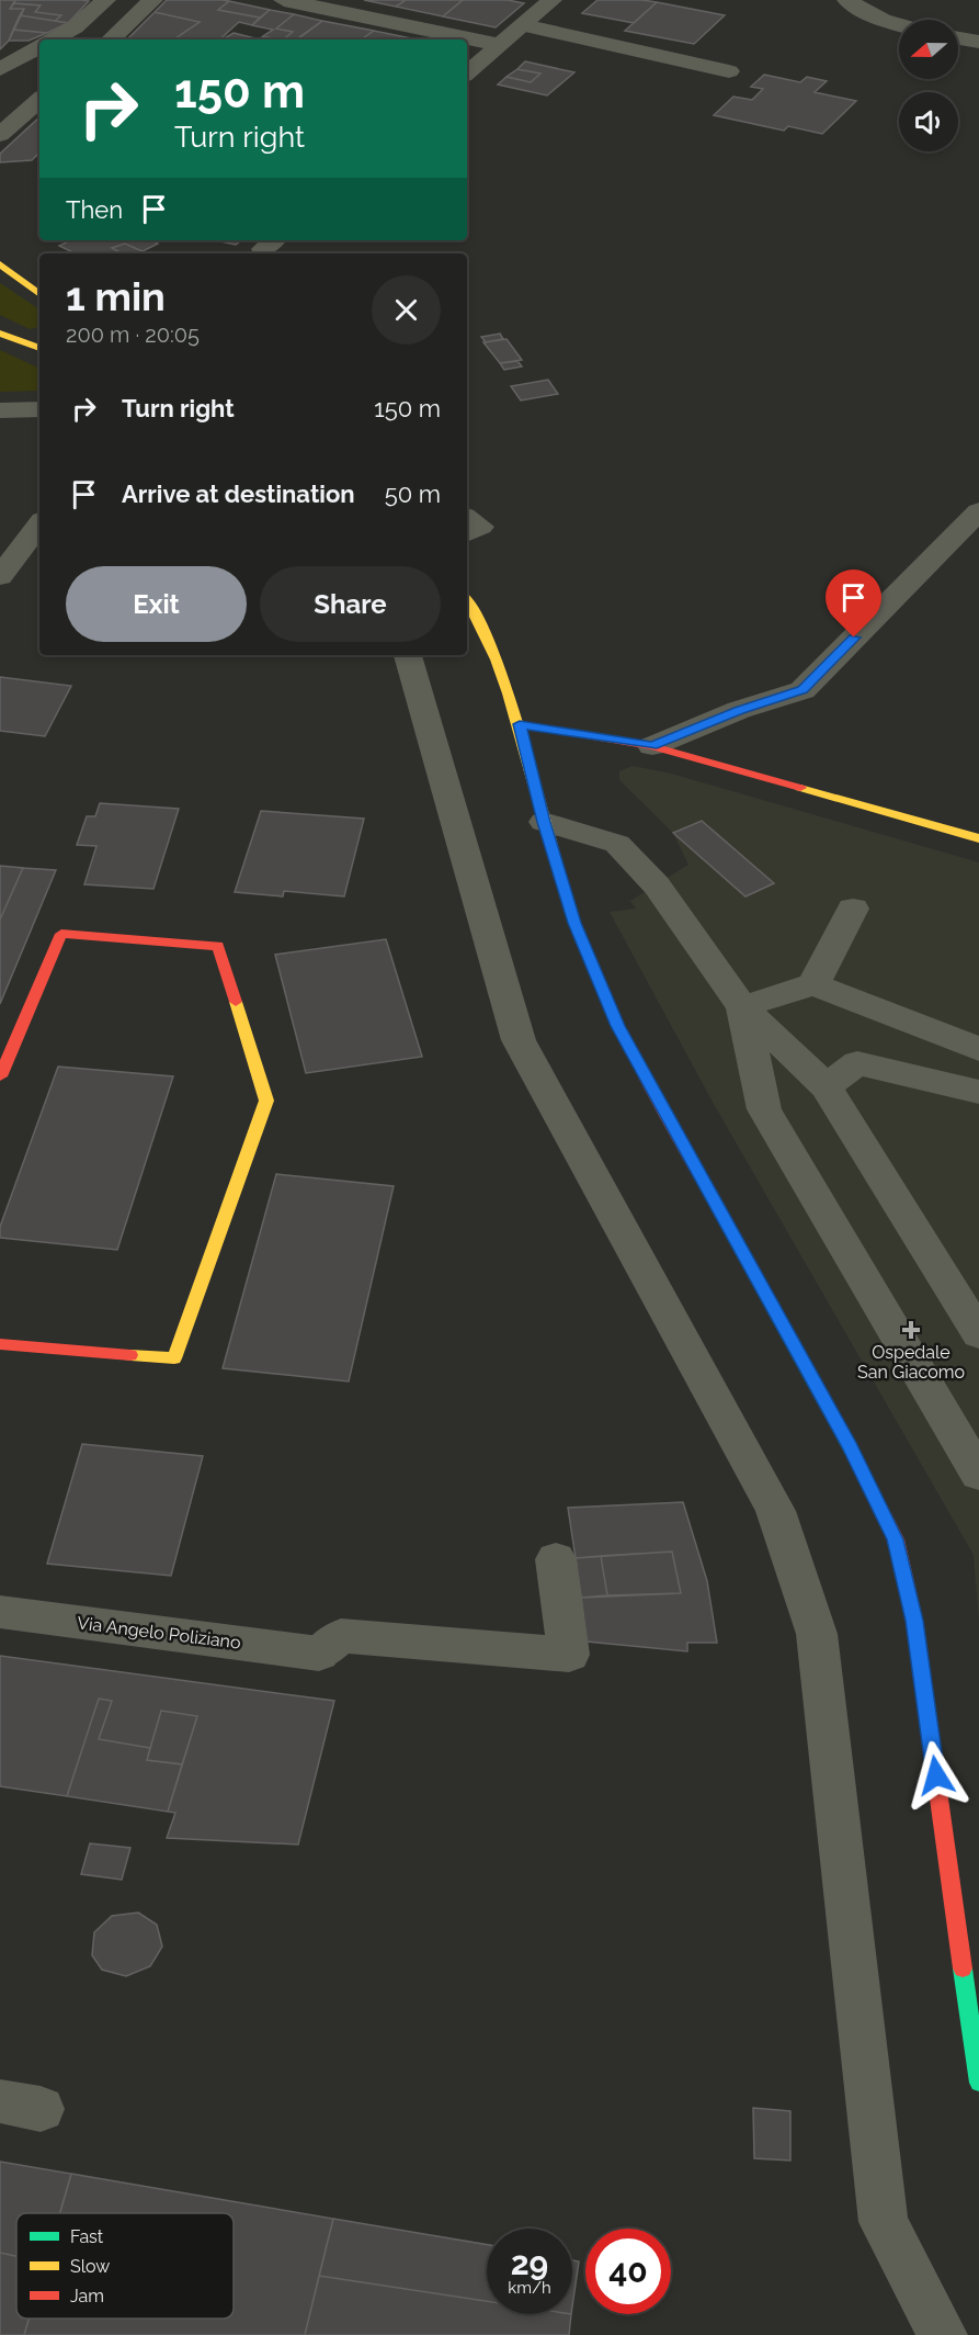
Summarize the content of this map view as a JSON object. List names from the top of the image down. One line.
{"streets":{"street":["Via Angelo Poliziano"]},"places":{"health":["Ospedale San Giacomo"]},"legend":["Fast","Slow","Jam"],"north":"left","page":{"turn":["150 m","Turn right"],"then":"Then","heading":["1 min","200 m · 20:05"],"list":[{"name":"Turn right","value":"150 m"},{"name":"Arrive at destination","value":"50 m"}],"buttons":["Exit","Share"],"speed":"29 km/h","limit":"40"}}
